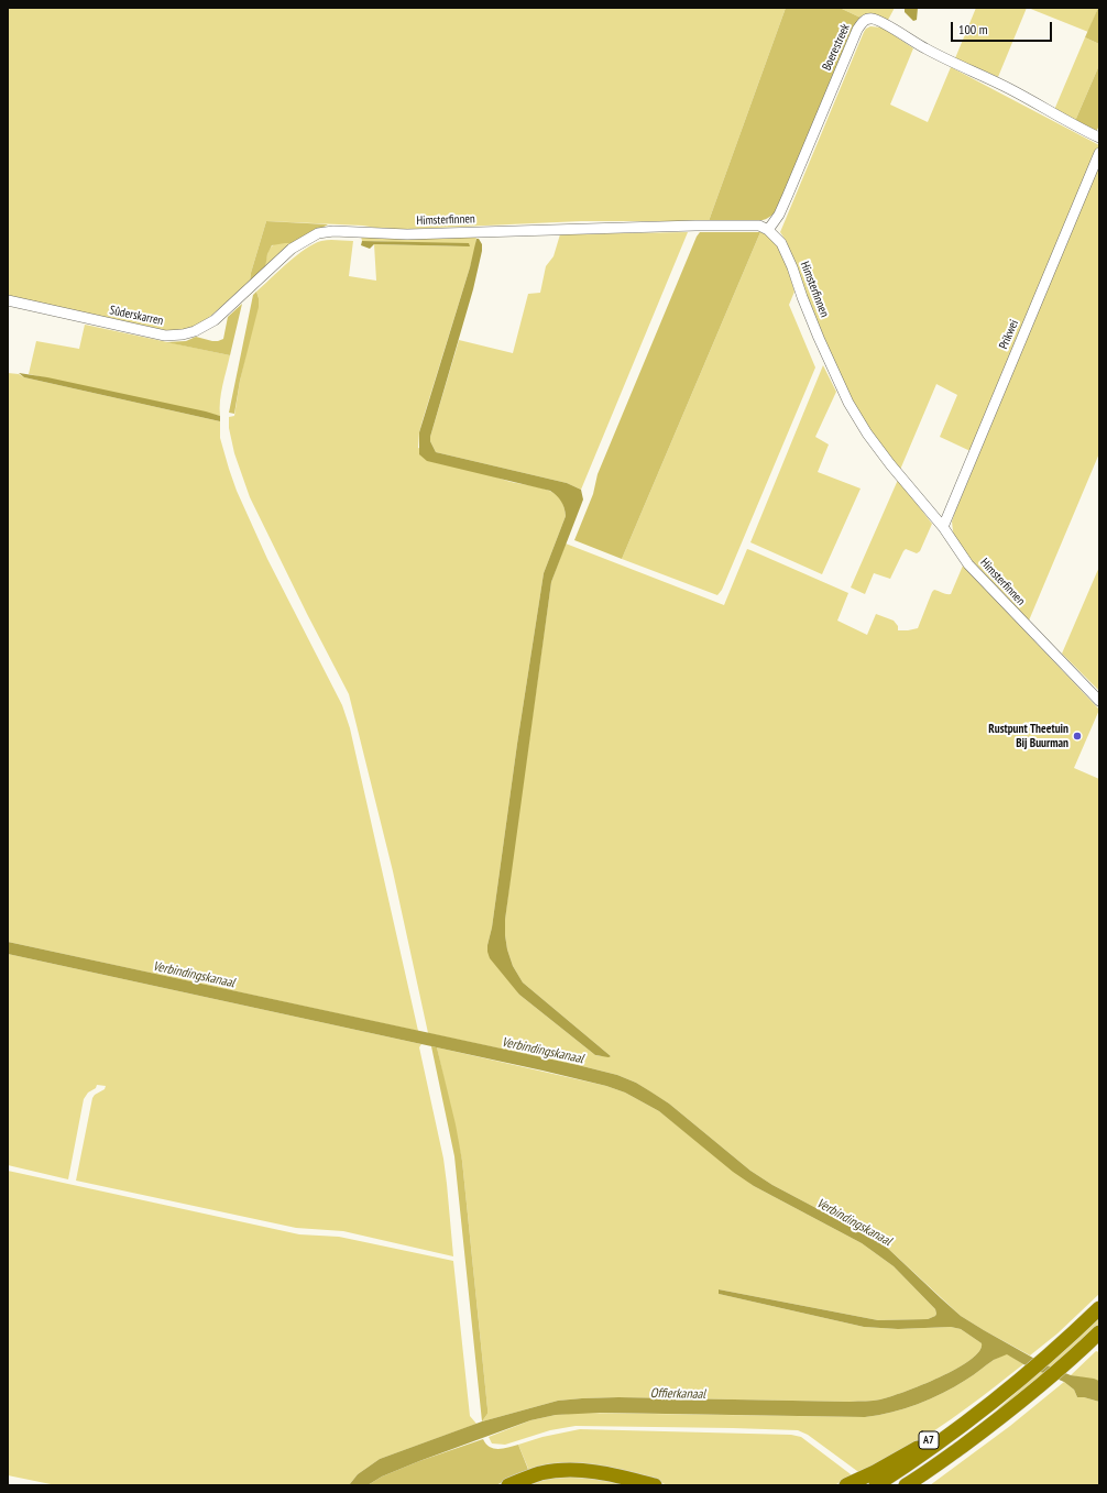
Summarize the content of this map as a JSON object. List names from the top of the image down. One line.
{"streets":{"highway":["A7"],"street":["Boerestreek","Himsterfinnen","Sûderskarren","Prikwei"]},"crossings":[["Boerestreek","Himsterfinnen"],["Himsterfinnen","Sûderskarren"],["Himsterfinnen","Prikwei"]],"water":["Verbindingskanaal","Offierkanaal"],"places":["Rustpunt Theetuin Bij Buurman"],"scale_bar":"100 m"}
